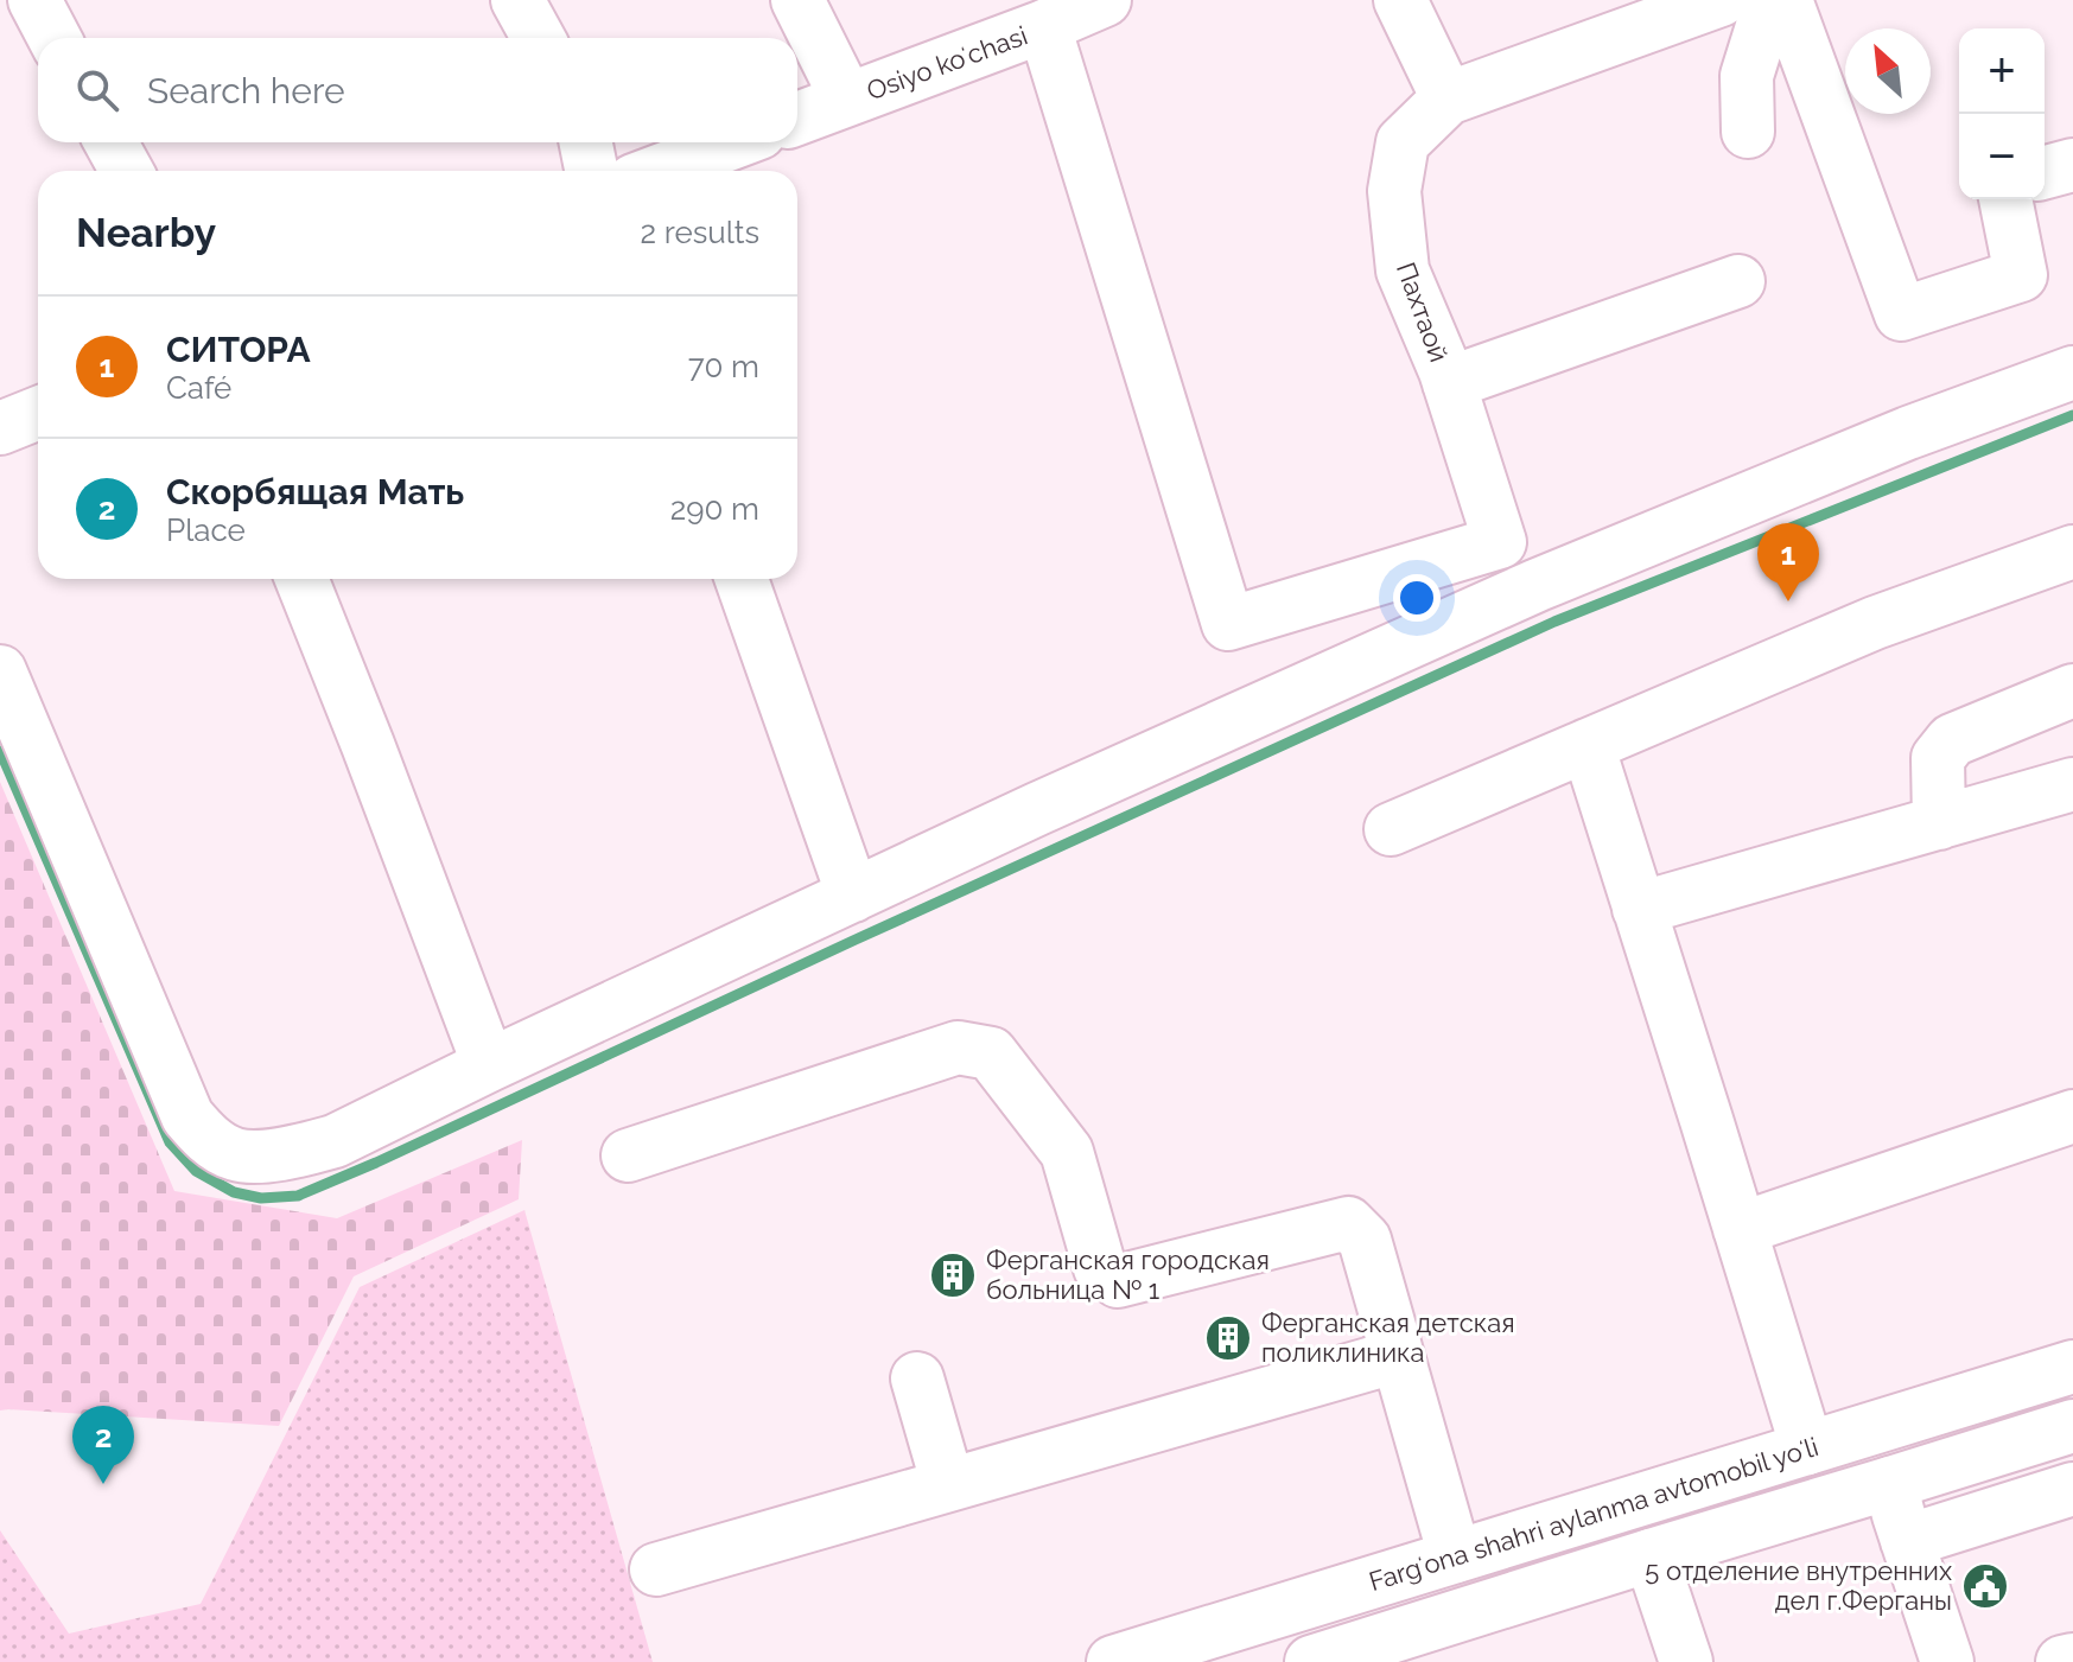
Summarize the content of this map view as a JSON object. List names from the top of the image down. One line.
{"streets":{"main road":["Osiyo koʻchasi","Пахтаой","Fargʻona shahri aylanma avtomobil yoʻli"]},"crossings":[["Osiyo koʻchasi","Пахтаой"]],"places":{"building":["Ферганская городская больница № 1","Ферганская детская поликлиника"],"public building":["5 отделение внутренних дел г.Ферганы"]},"north":"top left","page":{"map_buttons":["+","−"],"search":"Search here","heading":["Nearby","2 results"],"list":[{"mark":"1","name":"СИТОРА","note":"Café","value":"70 m"},{"mark":"2","name":"Скорбящая Мать","note":"Place","value":"290 m"}],"pins":["1","2"]}}
